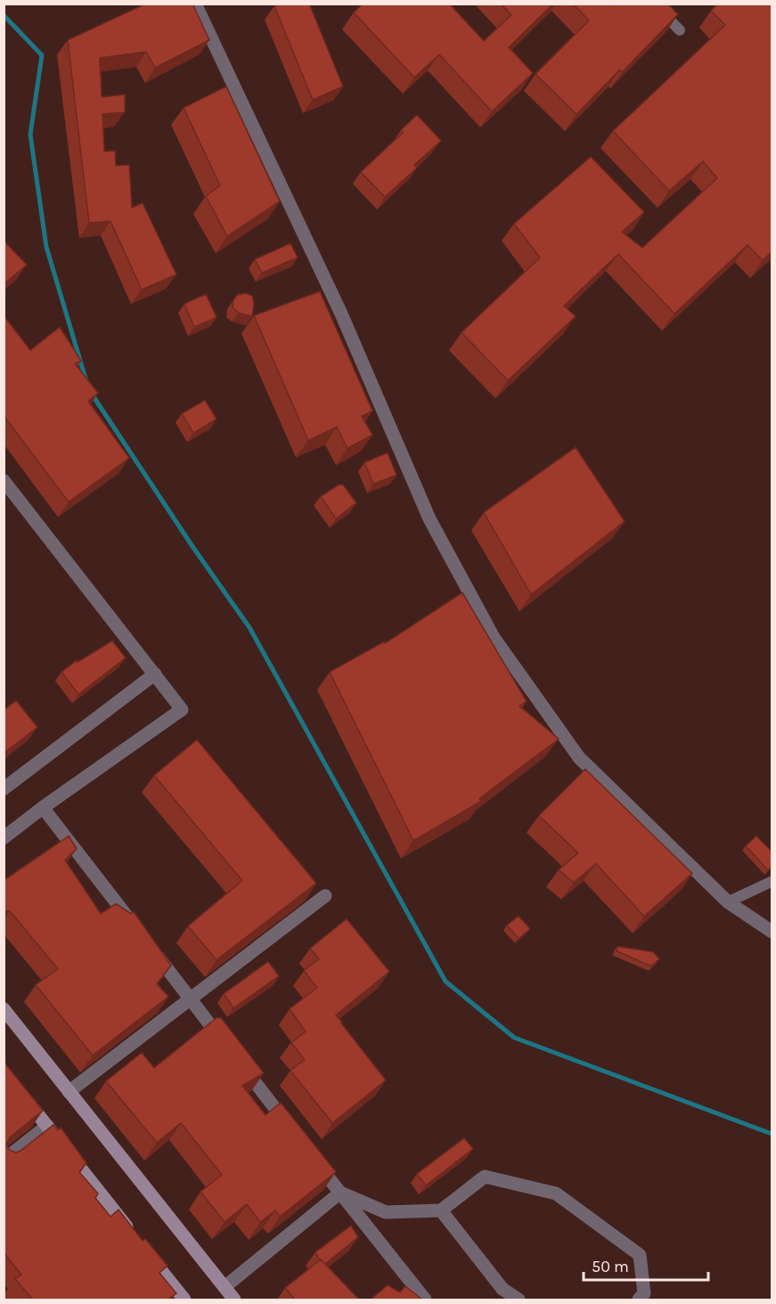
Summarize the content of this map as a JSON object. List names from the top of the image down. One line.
{"scale_bar":"50 m"}
